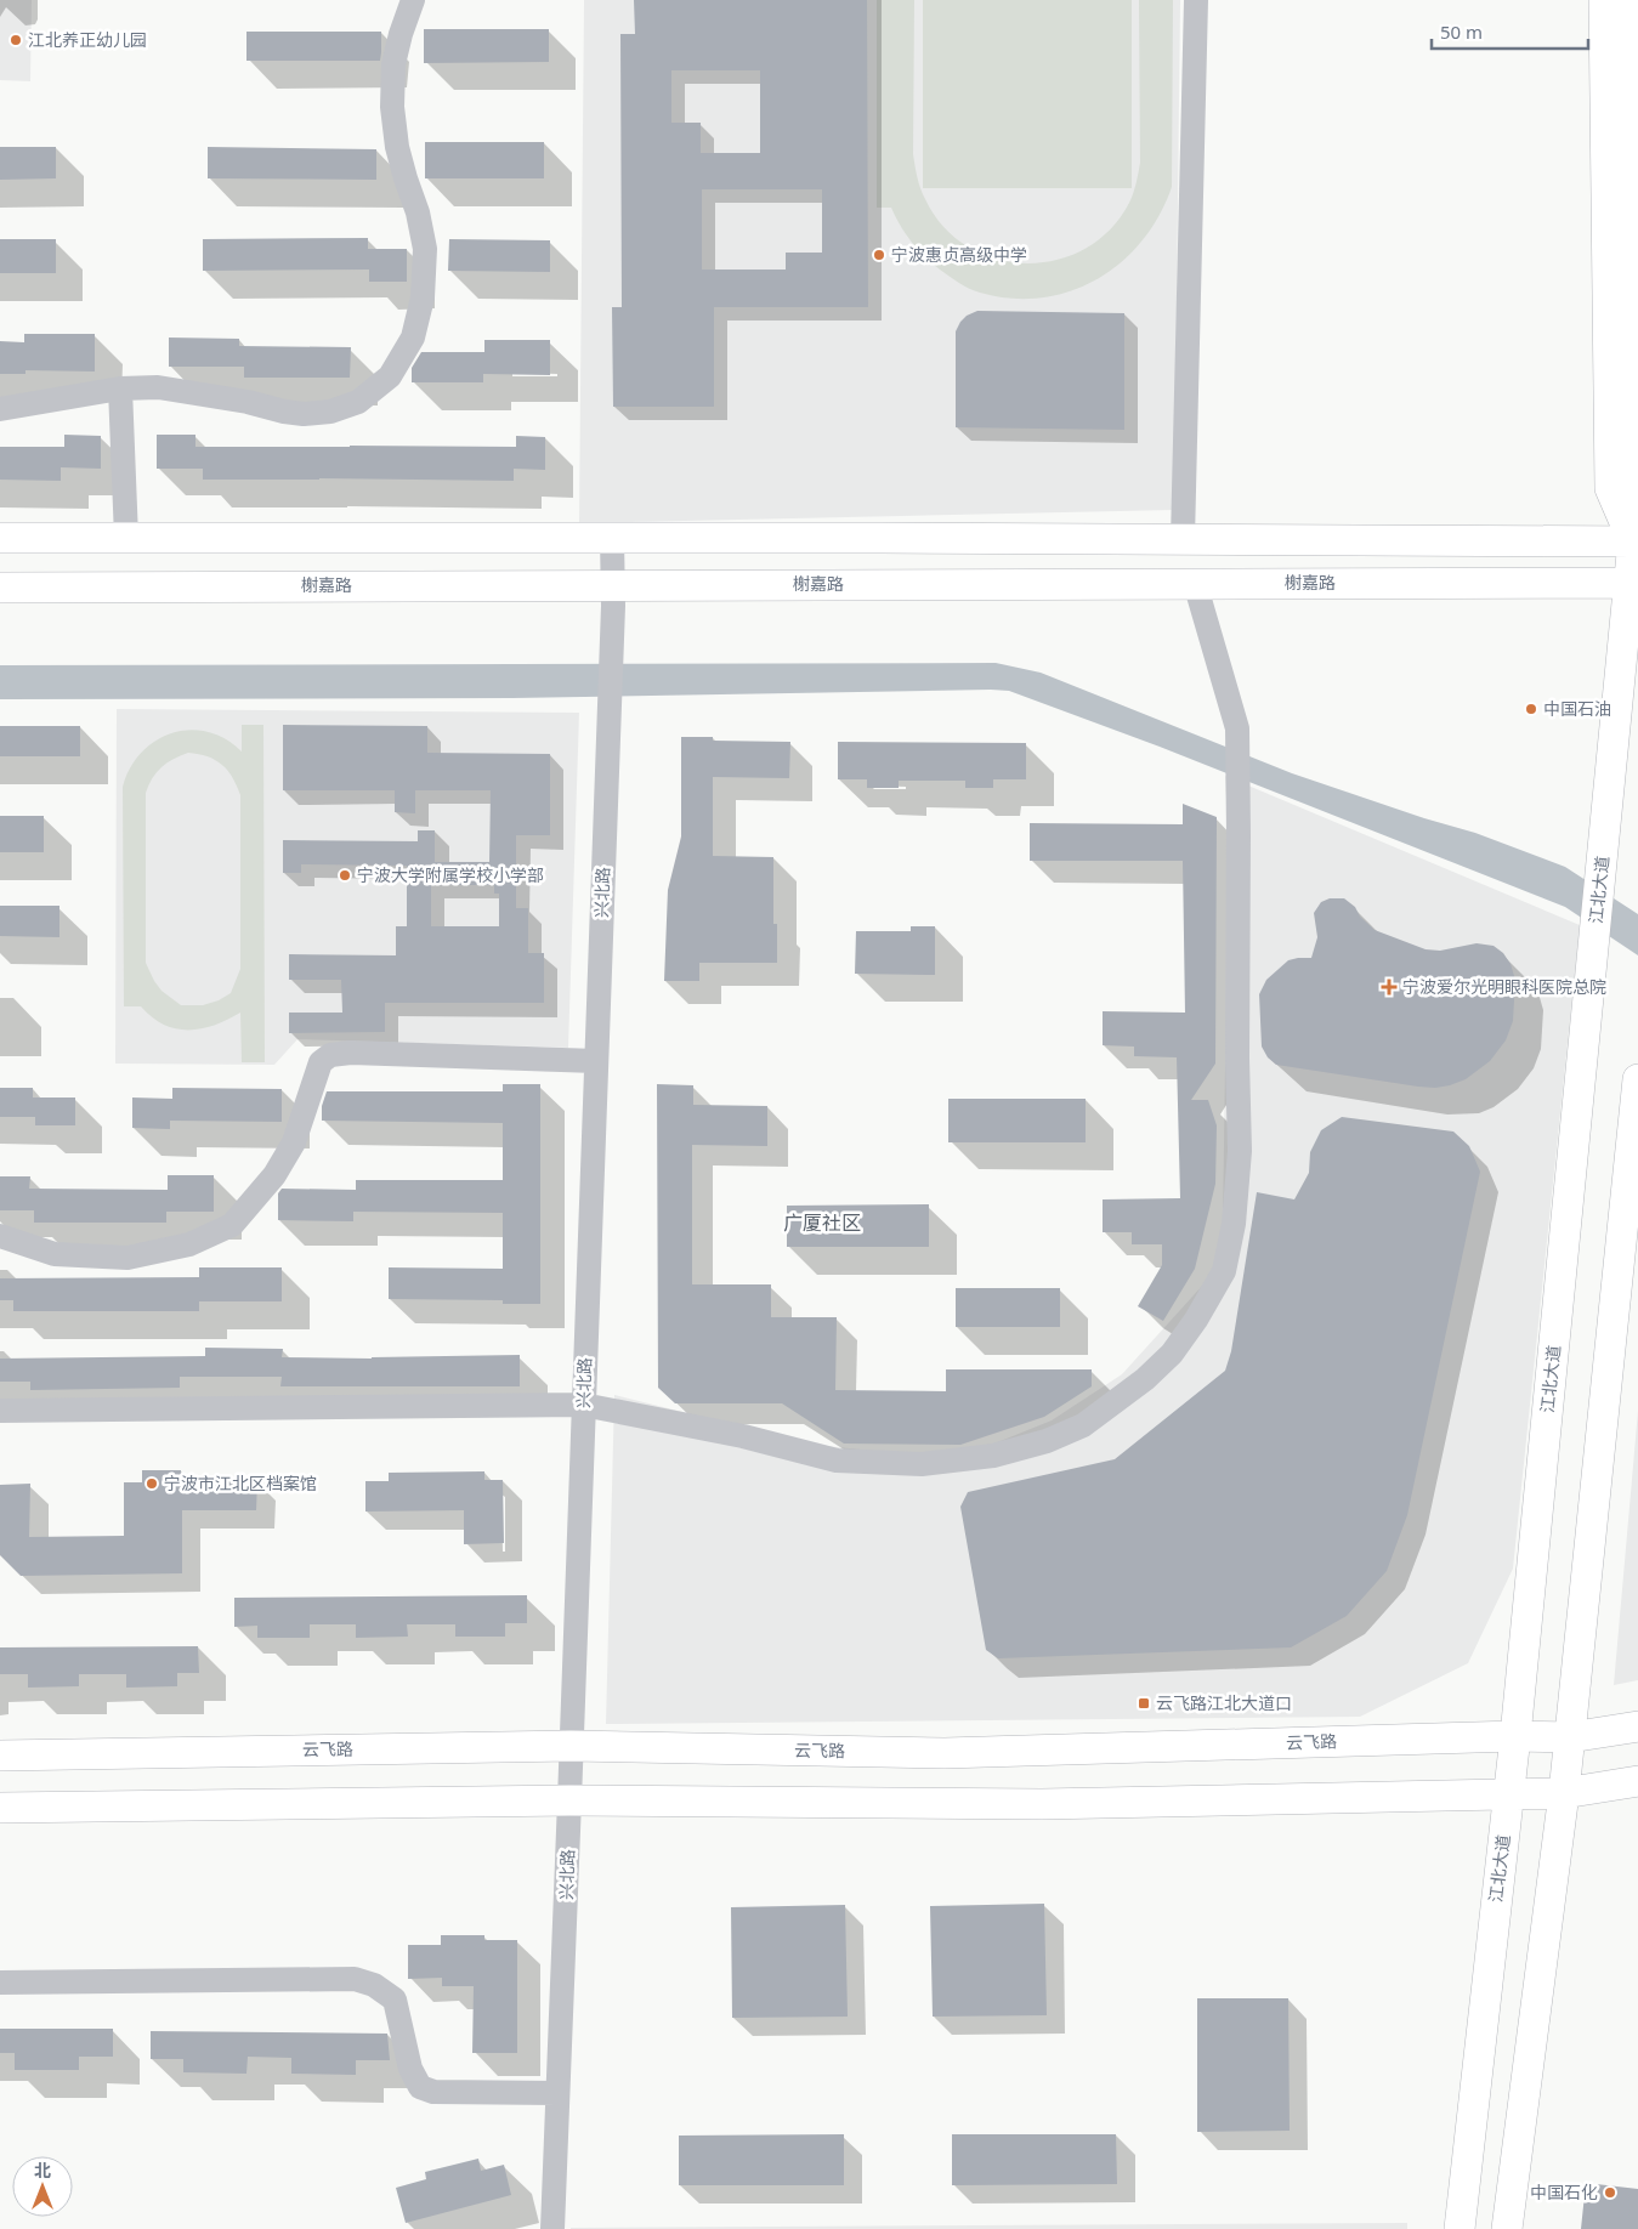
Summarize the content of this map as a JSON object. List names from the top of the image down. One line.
{"streets":{"main road":["榭嘉路","江北大道","云飞路"],"street":["兴北路"]},"crossings":[["榭嘉路","江北大道"],["榭嘉路","兴北路"],["江北大道","云飞路"],["兴北路","云飞路"]],"districts":["广厦社区"],"places":{"other":["江北养正幼儿园","宁波惠贞高级中学","中国石油","宁波大学附属学校小学部","宁波市江北区档案馆","中国石化"],"health":["宁波爱尔光明眼科医院总院"],"transit":["云飞路江北大道口"]},"scale_bar":"50 m","north":"top"}
